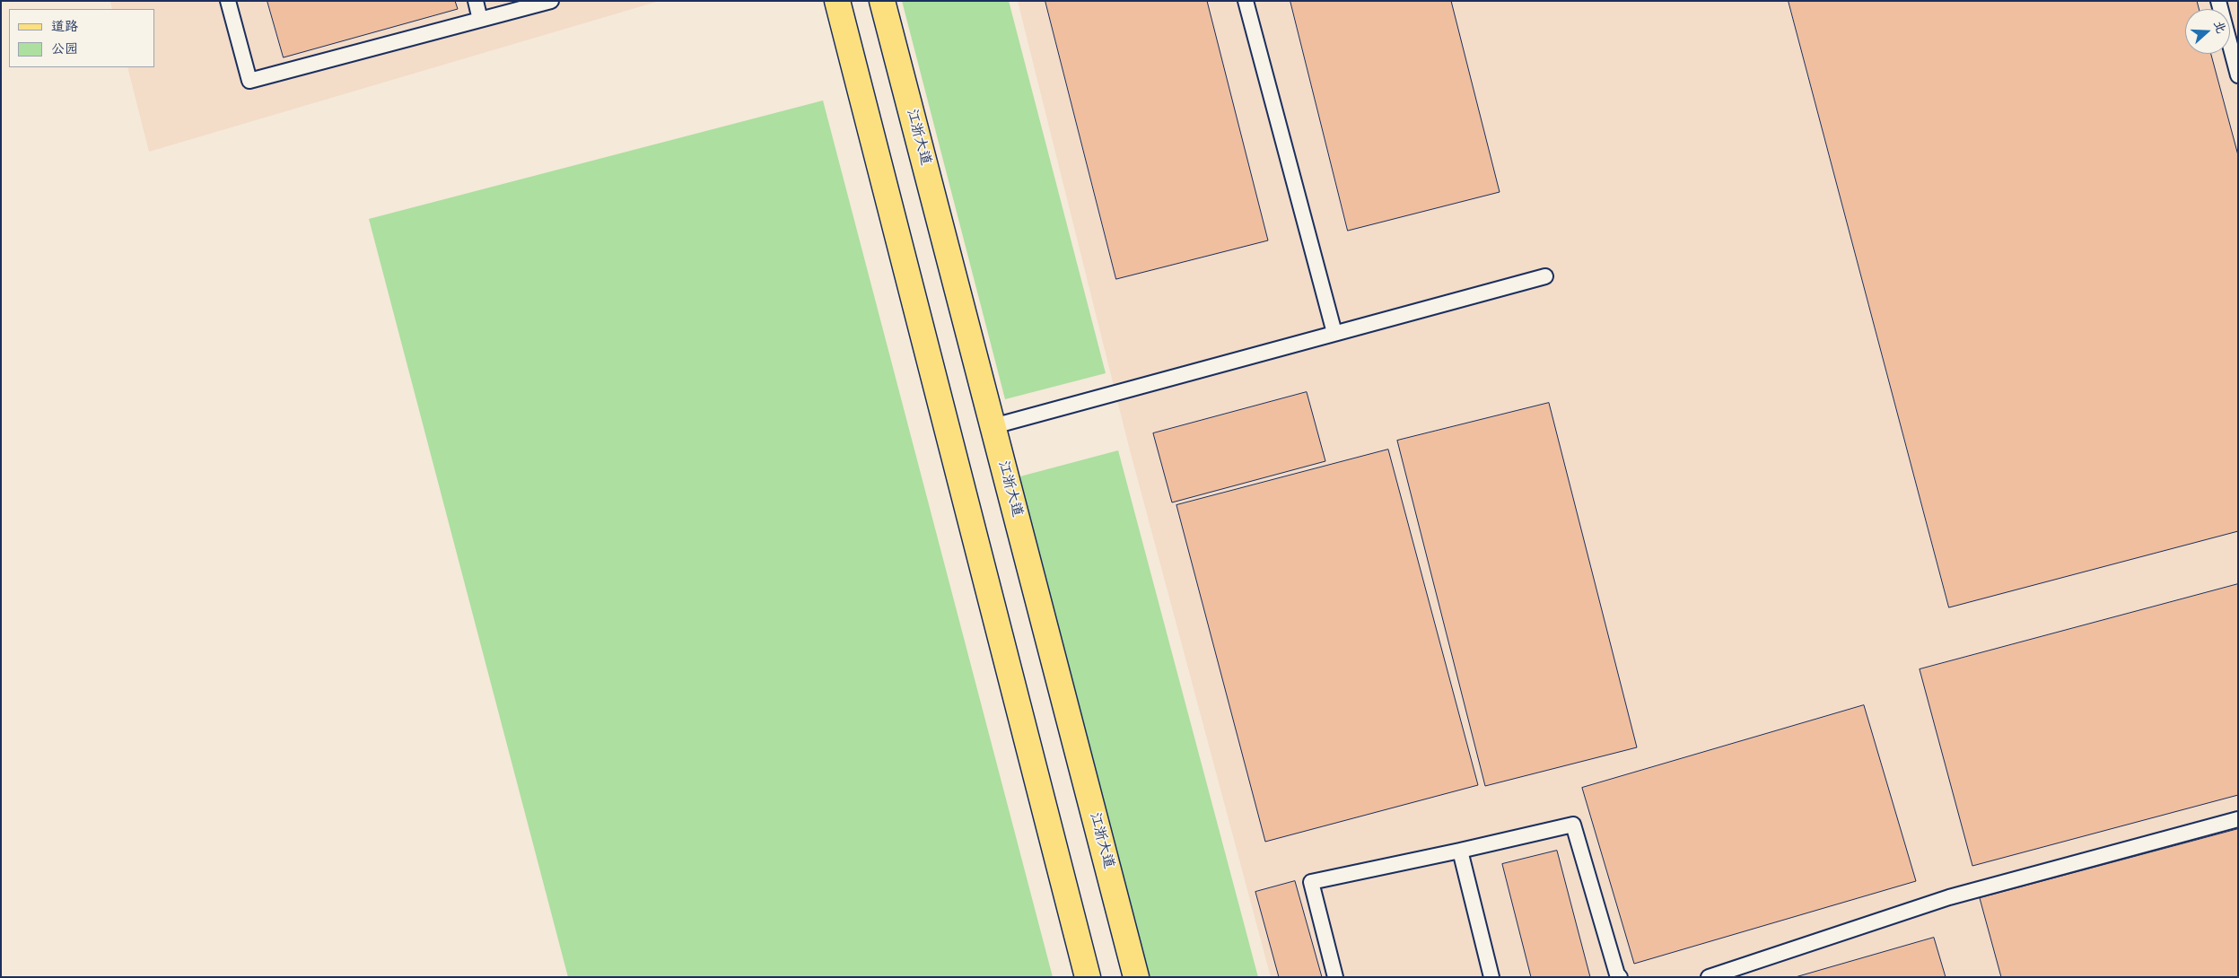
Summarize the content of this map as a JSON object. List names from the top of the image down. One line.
{"streets":{"main road":["江浙大道"]},"legend":["道路","公园"],"north":"right"}
